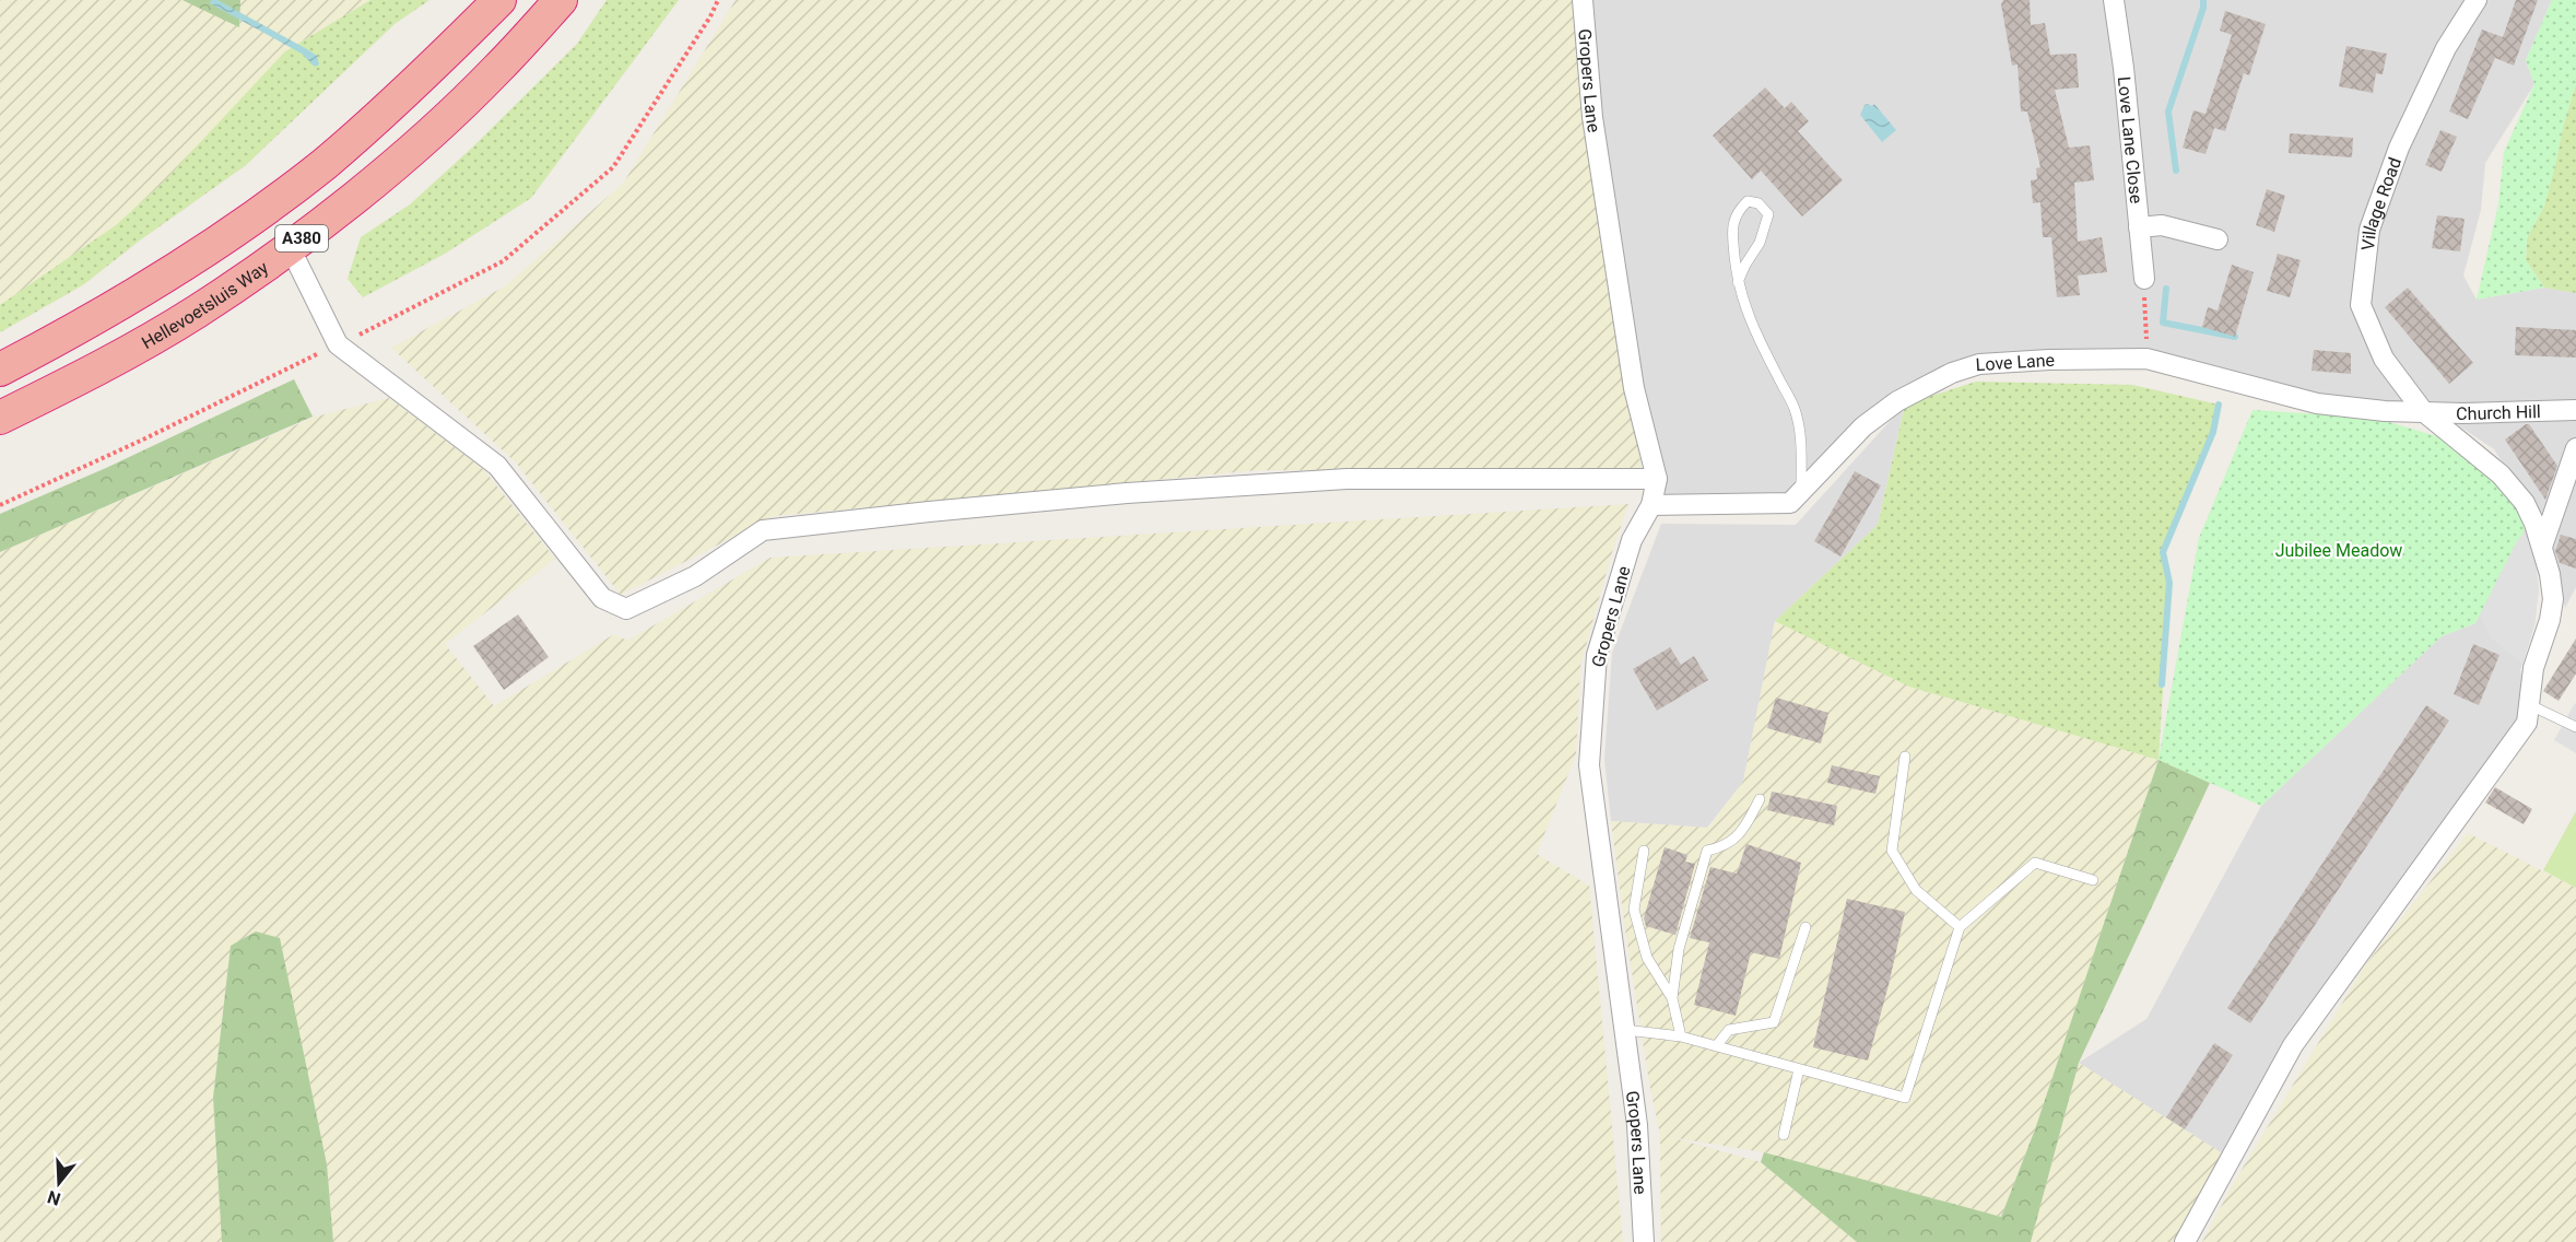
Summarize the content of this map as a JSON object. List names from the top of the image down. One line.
{"streets":{"highway":["A380","Hellevoetsluis Way"],"street":["Gropers Lane","Love Lane Close","Village Road","Love Lane","Church Hill"]},"crossings":[["Gropers Lane","Love Lane"],["Village Road","Love Lane"],["Village Road","Church Hill"],["Love Lane","Church Hill"]],"parks":["Jubilee Meadow"],"north":"bottom"}
